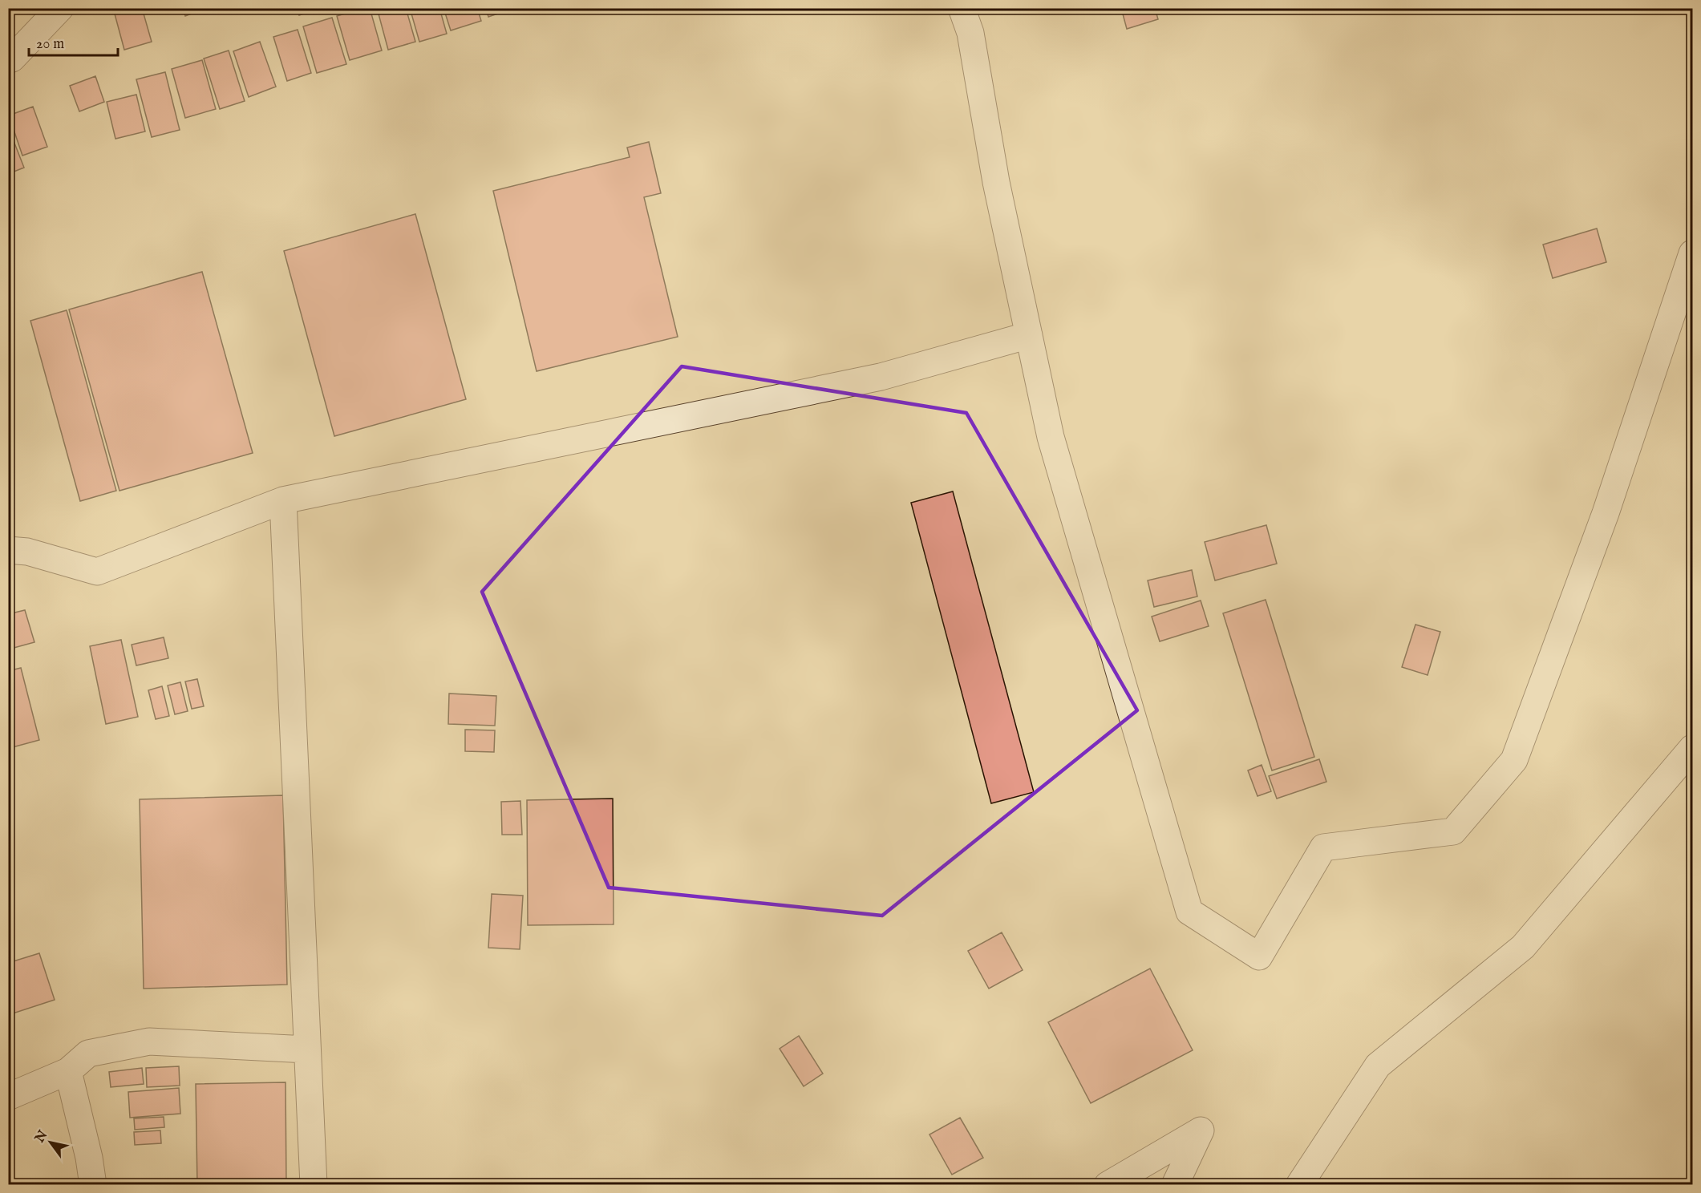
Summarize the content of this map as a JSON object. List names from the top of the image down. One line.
{"scale_bar":"20 m","north":"top left"}
